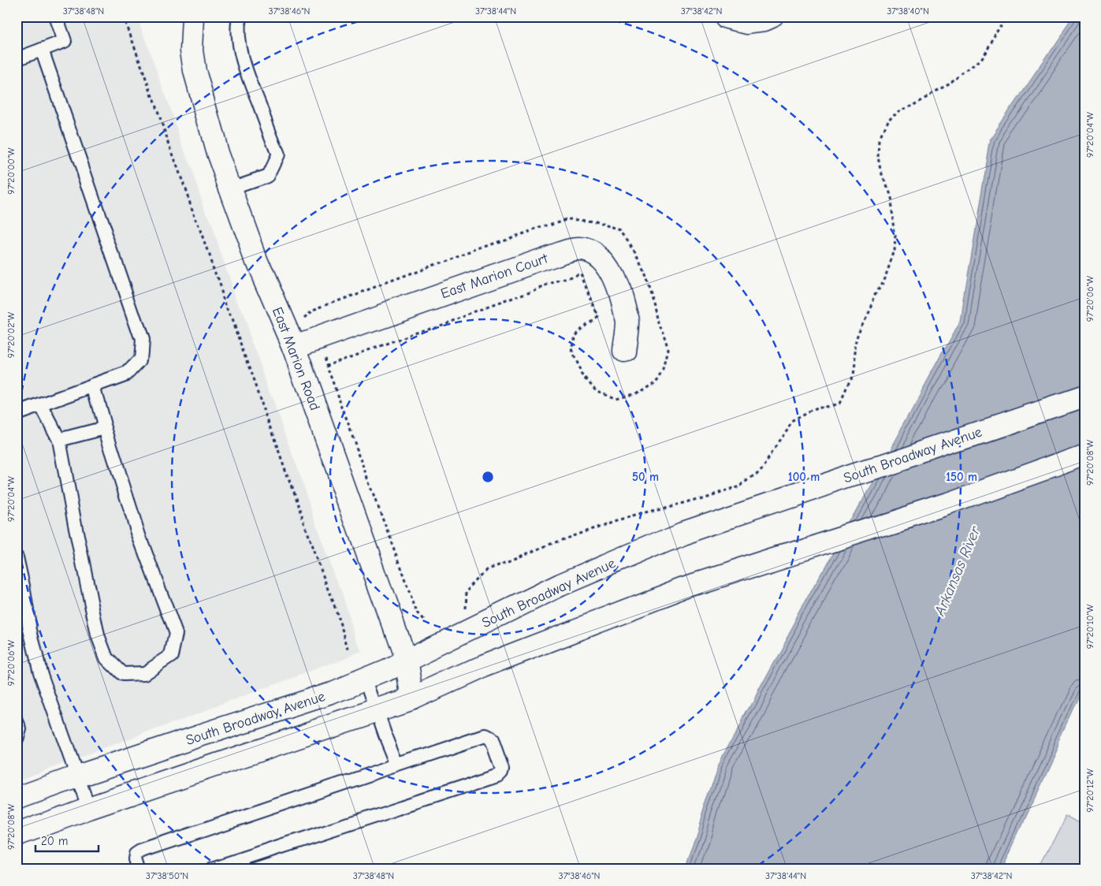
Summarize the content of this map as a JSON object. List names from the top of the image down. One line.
{"streets":{"main road":["East Marion Court","East Marion Road","South Broadway Avenue"]},"crossings":[["East Marion Court","East Marion Road"],["East Marion Road","South Broadway Avenue"]],"water":["Arkansas River"],"scale_bar":"20 m","coordinates":["37°38'48\"N","37°38'46\"N","37°38'44\"N","37°38'42\"N","37°38'40\"N","97°20'04\"W","97°20'00\"W","97°20'06\"W","97°20'02\"W","97°20'08\"W","97°20'10\"W","97°20'12\"W","37°38'50\"N"],"rings":["50 m","100 m","150 m"]}
